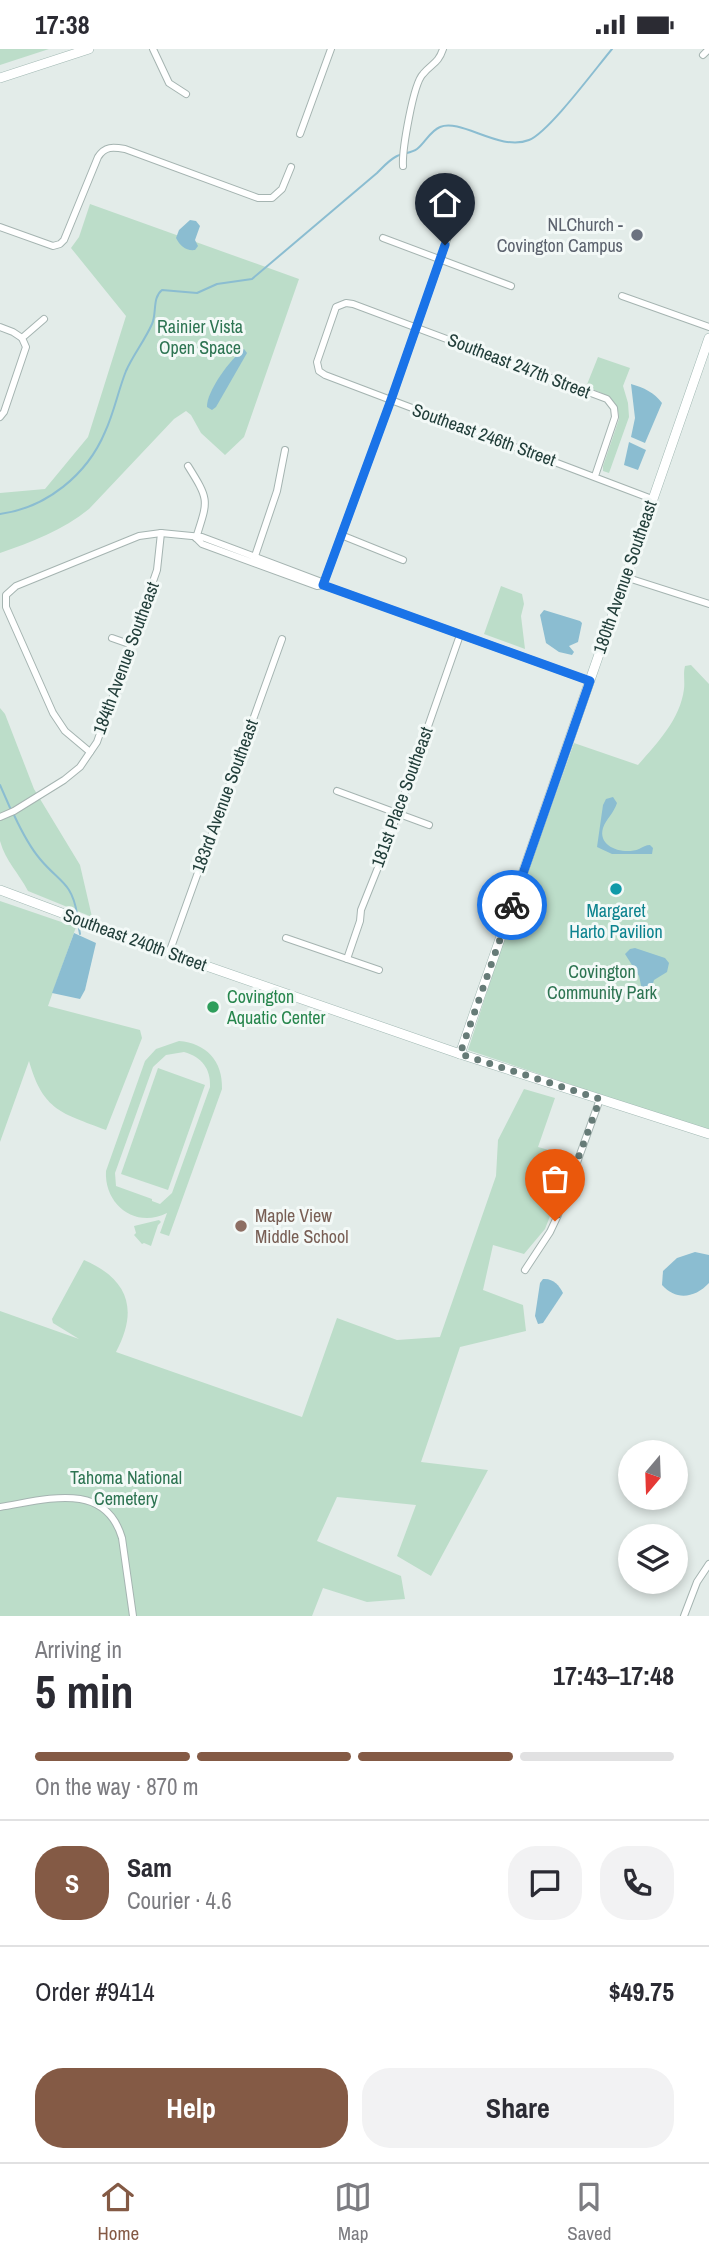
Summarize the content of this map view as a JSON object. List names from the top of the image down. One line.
{"streets":{"street":["Southeast 247th Street","Southeast 246th Street","180th Avenue Southeast","184th Avenue Southeast","183rd Avenue Southeast","181st Place Southeast","Southeast 240th Street"]},"crossings":[["Southeast 247th Street","Southeast 246th Street"],["Southeast 246th Street","180th Avenue Southeast"],["180th Avenue Southeast","Southeast 240th Street"],["183rd Avenue Southeast","Southeast 240th Street"]],"parks":["Rainier Vista Open Space","Covington Community Park","Tahoma National Cemetery"],"places":["NLChurch - Covington Campus","Margaret Harto Pavilion","Covington Aquatic Center","Maple View Middle School"],"north":"bottom","page":{"status":"17:38","heading":["5 min","Arriving in","17:43–17:48"],"panel":["Sam","Courier · 4.6","Order #9414","$49.75"],"bar":"On the way · 870 m","round":"S","buttons":["Help","Share"],"tabs":["Home","Map","Saved"]}}
